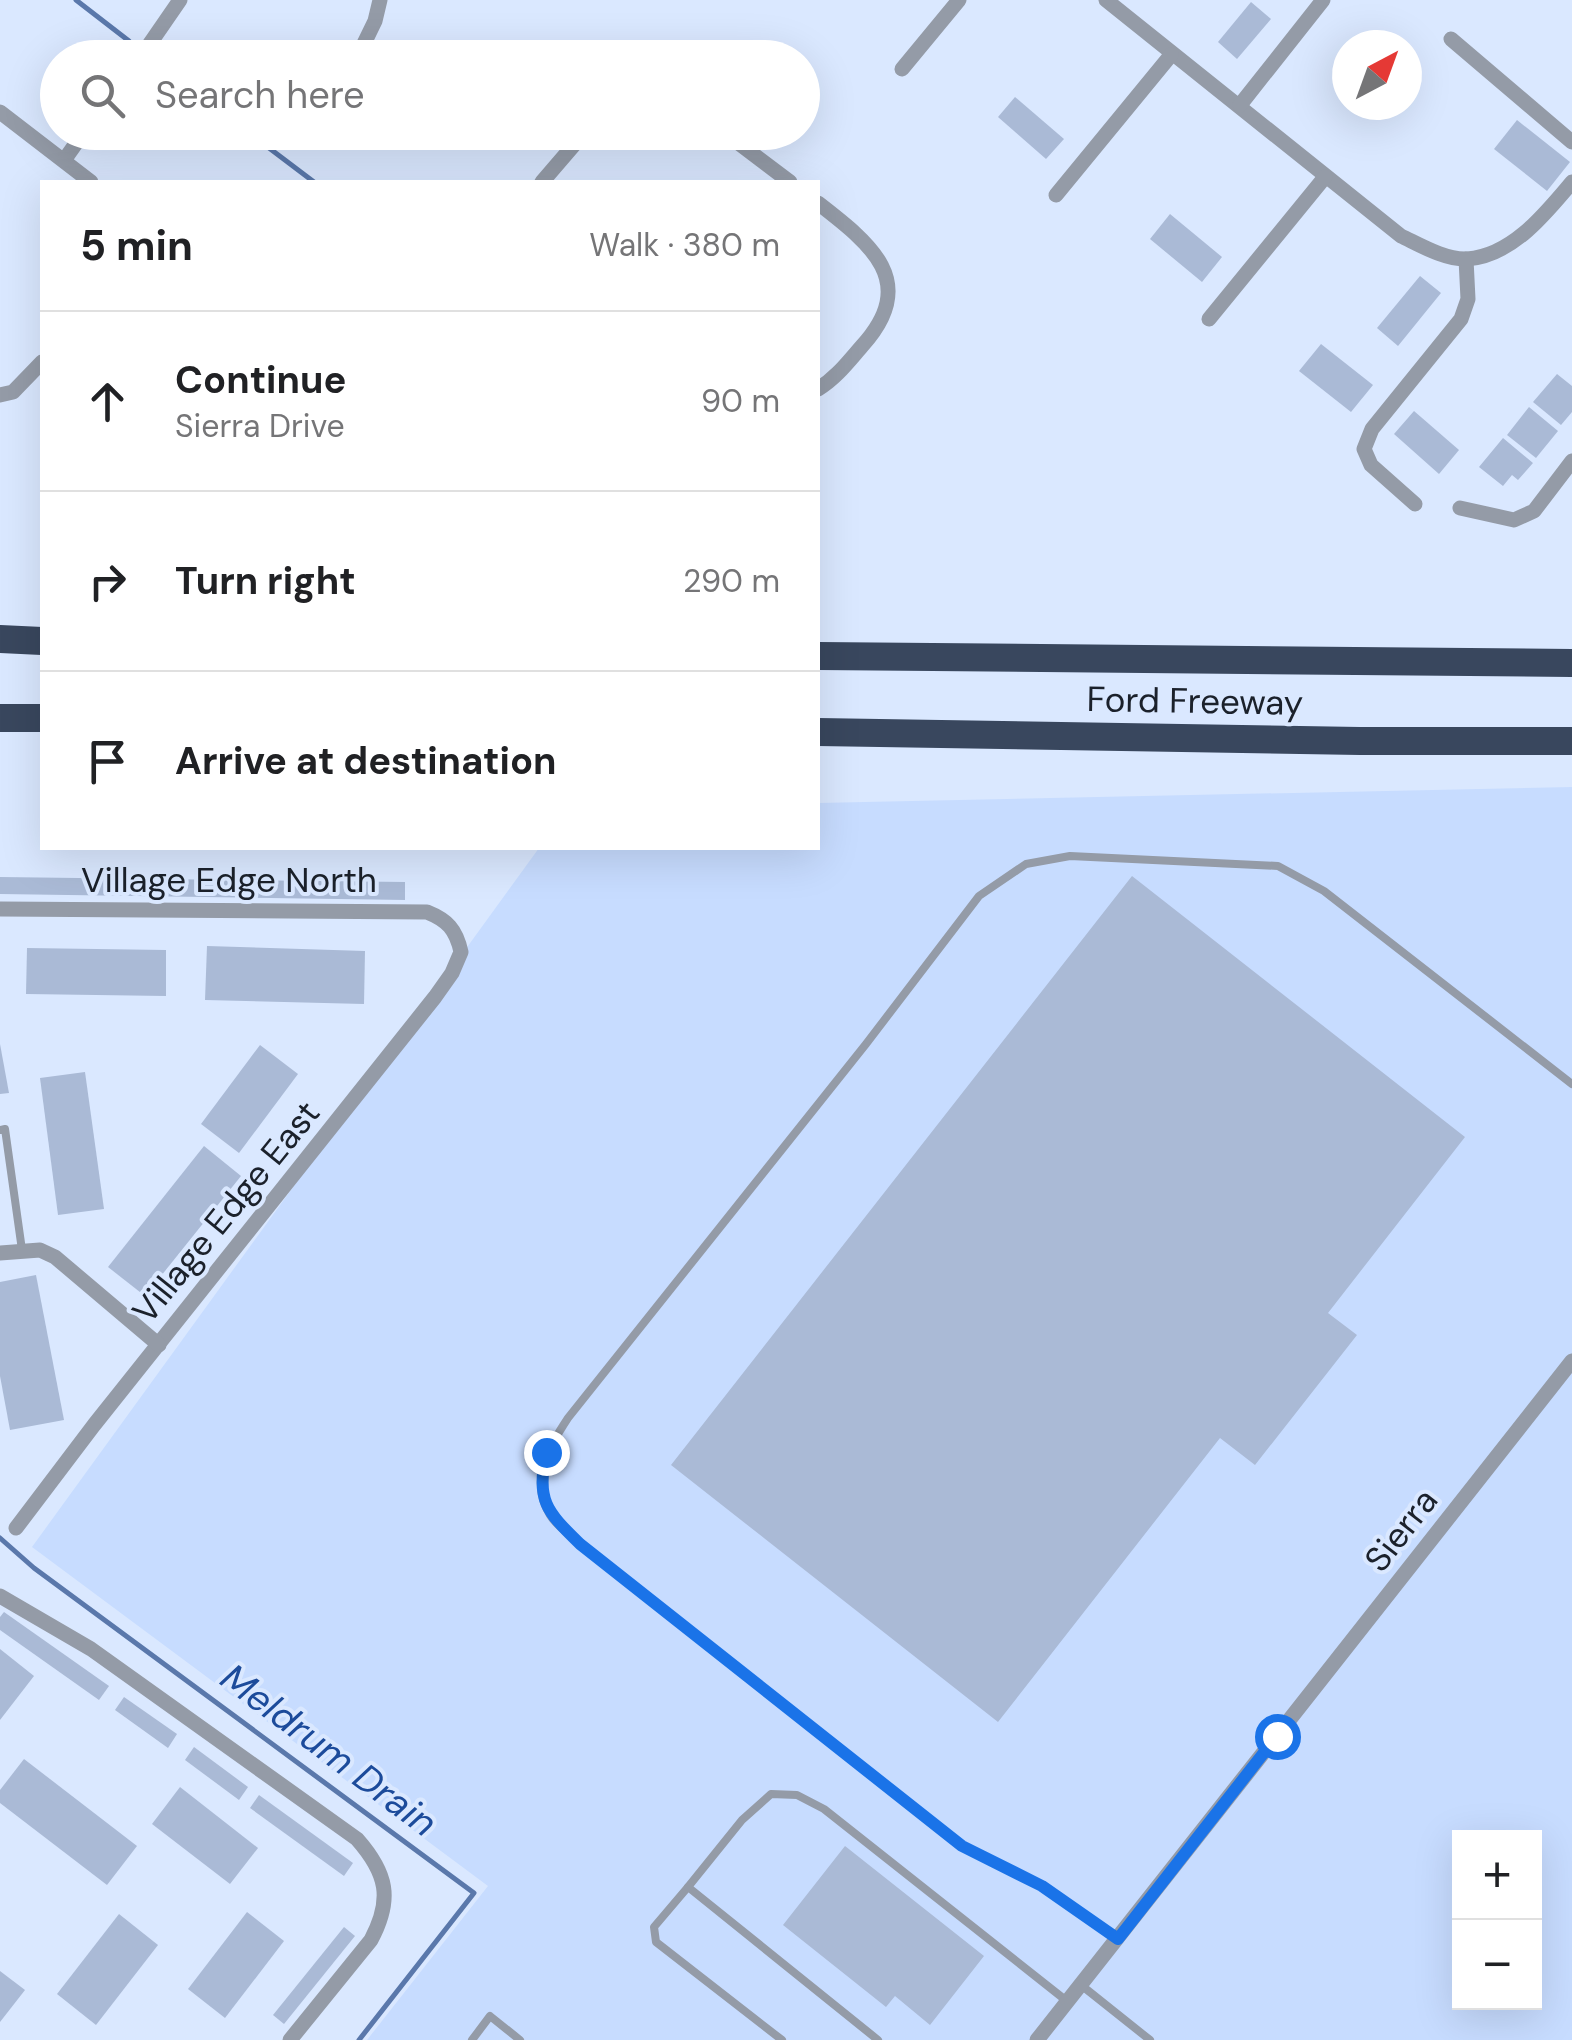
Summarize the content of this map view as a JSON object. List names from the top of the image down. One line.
{"streets":{"highway":["Ford Freeway"],"street":["Village Edge North","Village Edge East","Sierra"]},"crossings":[["Village Edge North","Village Edge East"]],"water":["Meldrum Drain"],"north":"top right","page":{"search":"Search here","heading":["5 min","Walk · 380 m"],"list":[["Continue","Sierra Drive","90 m"],["Turn right","290 m"],"Arrive at destination"],"map_buttons":["+","−"]}}
